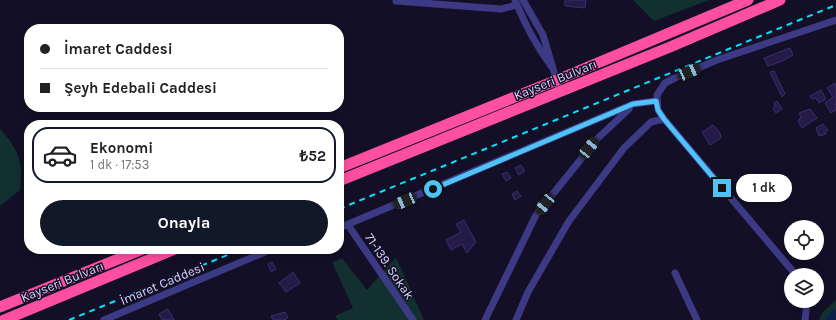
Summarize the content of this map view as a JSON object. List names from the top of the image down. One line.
{"streets":{"highway":["Kayseri Bulvarı"],"street":["71-139. Sokak","İmaret Caddesi"]},"page":{"banner":["İmaret Caddesi","Şeyh Edebali Caddesi"],"list":[{"name":"Ekonomi","note":"1 dk · 17:53","value":"₺52"}],"bubble":"1 dk","buttons":"Onayla"}}
